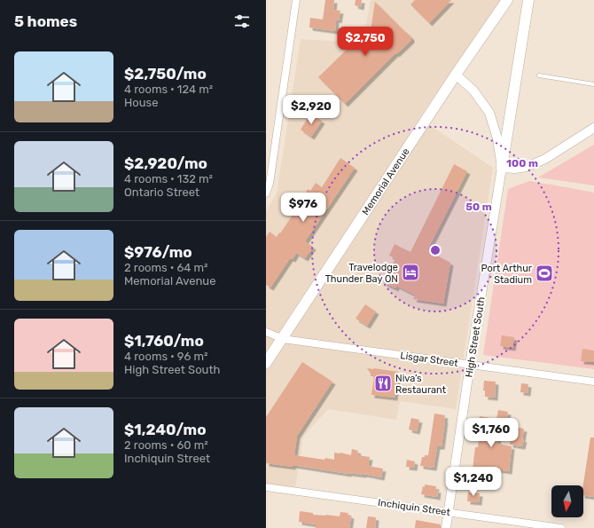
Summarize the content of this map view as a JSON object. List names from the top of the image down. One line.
{"streets":{"main road":["Memorial Avenue"],"street":["High Street South","Lisgar Street","Inchiquin Street"]},"crossings":[["Memorial Avenue","High Street South"],["Memorial Avenue","Lisgar Street"],["High Street South","Lisgar Street"],["High Street South","Inchiquin Street"]],"places":{"hotel":["Travelodge Thunder Bay ON"],"sports":["Port Arthur Stadium"],"restaurant":["Niva’s Restaurant"]},"north":"bottom","page":{"heading":"5 homes","price":["$2,750","$2,920","$976","$1,760","$1,240"],"list":[{"name":"$2,750/mo","note":"4 rooms · 124 m² · House"},{"name":"$2,920/mo","note":"4 rooms · 132 m² · Ontario Street"},{"name":"$976/mo","note":"2 rooms · 64 m² · Memorial Avenue"},{"name":"$1,760/mo","note":"4 rooms · 96 m² · High Street South"},{"name":"$1,240/mo","note":"2 rooms · 60 m² · Inchiquin Street"}]},"rings":["100 m","50 m"]}
